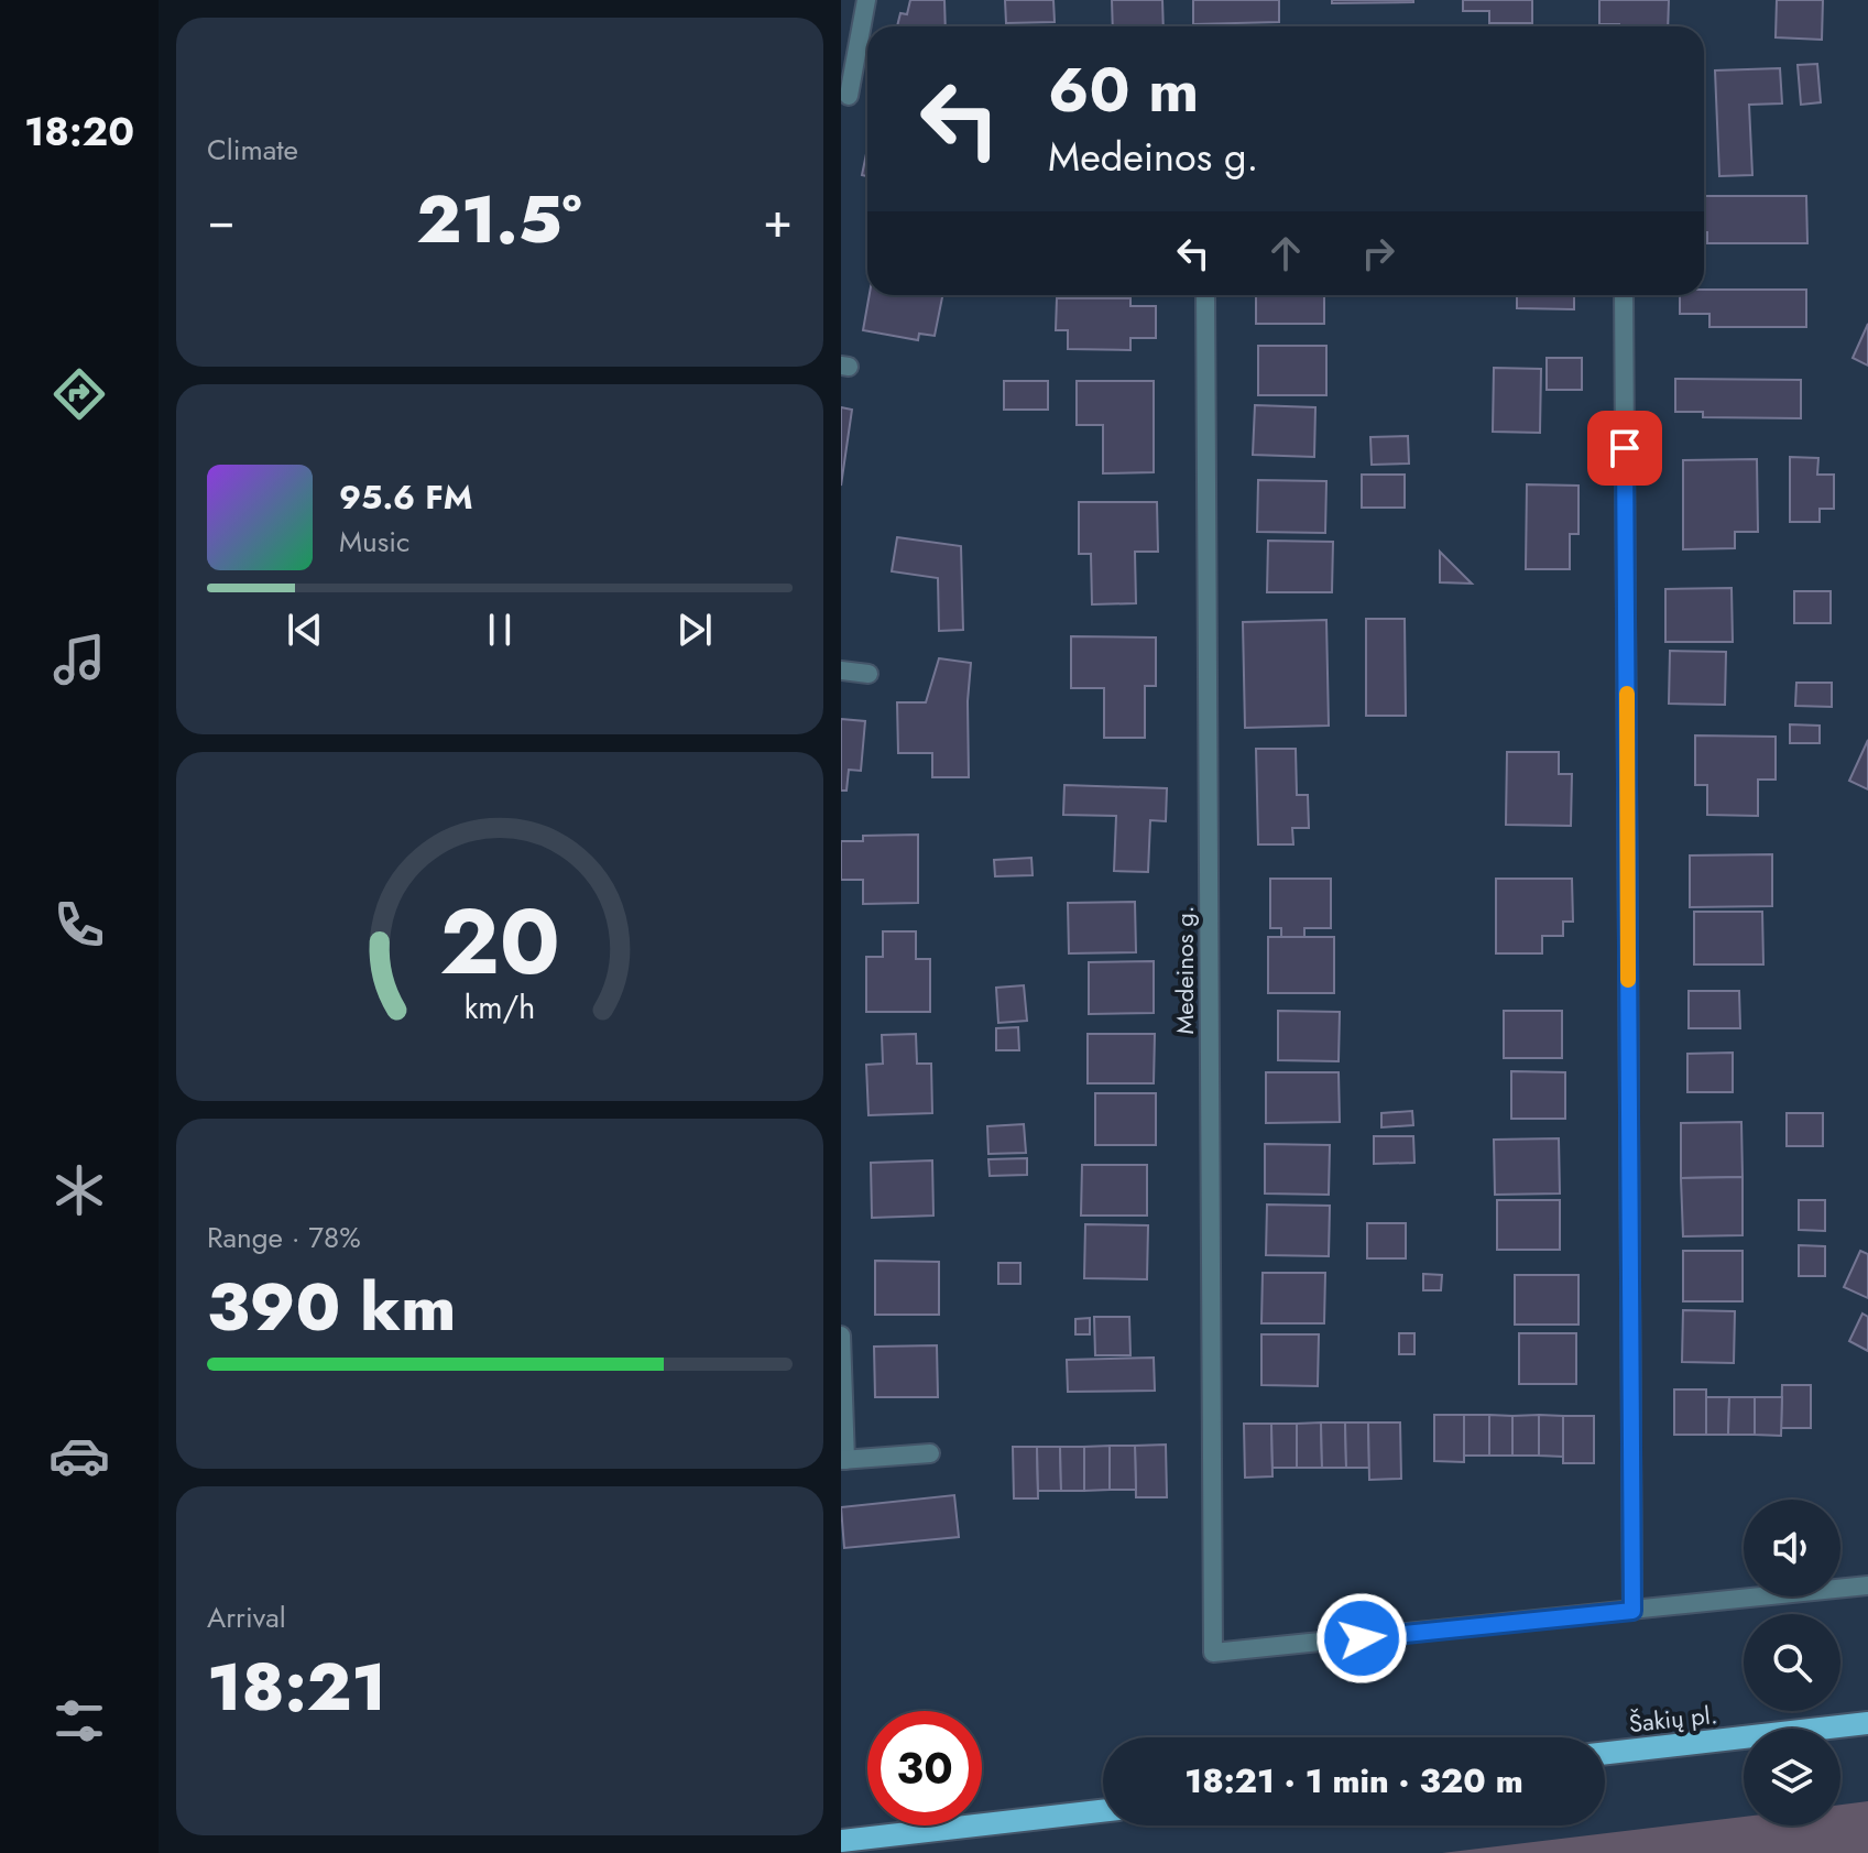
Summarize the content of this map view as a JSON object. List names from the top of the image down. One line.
{"streets":{"main road":["Šakių pl."],"street":["Medeinos g."]},"page":{"tabs":"18:20","tile":["Climate",["Range · 78%","390 km"],["Arrival","18:21"]],"turn":["60 m","Medeinos g."],"heat":["−","21.5°","+"],"song":["95.6 FM","Music"],"limit":"30","trip":"18:21 · 1 min · 320 m","gauge":["20","km/h"]}}
